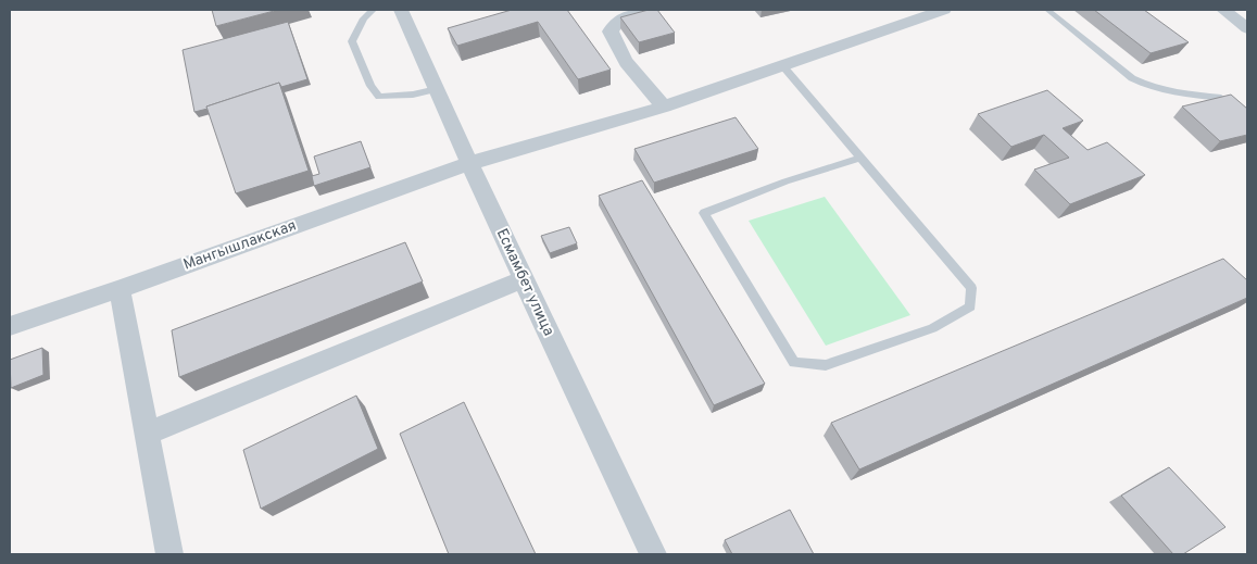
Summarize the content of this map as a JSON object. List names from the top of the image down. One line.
{"streets":{"street":["Мангышлакская","Есмамбет улица"]},"crossings":[["Мангышлакская","Есмамбет улица"]]}
